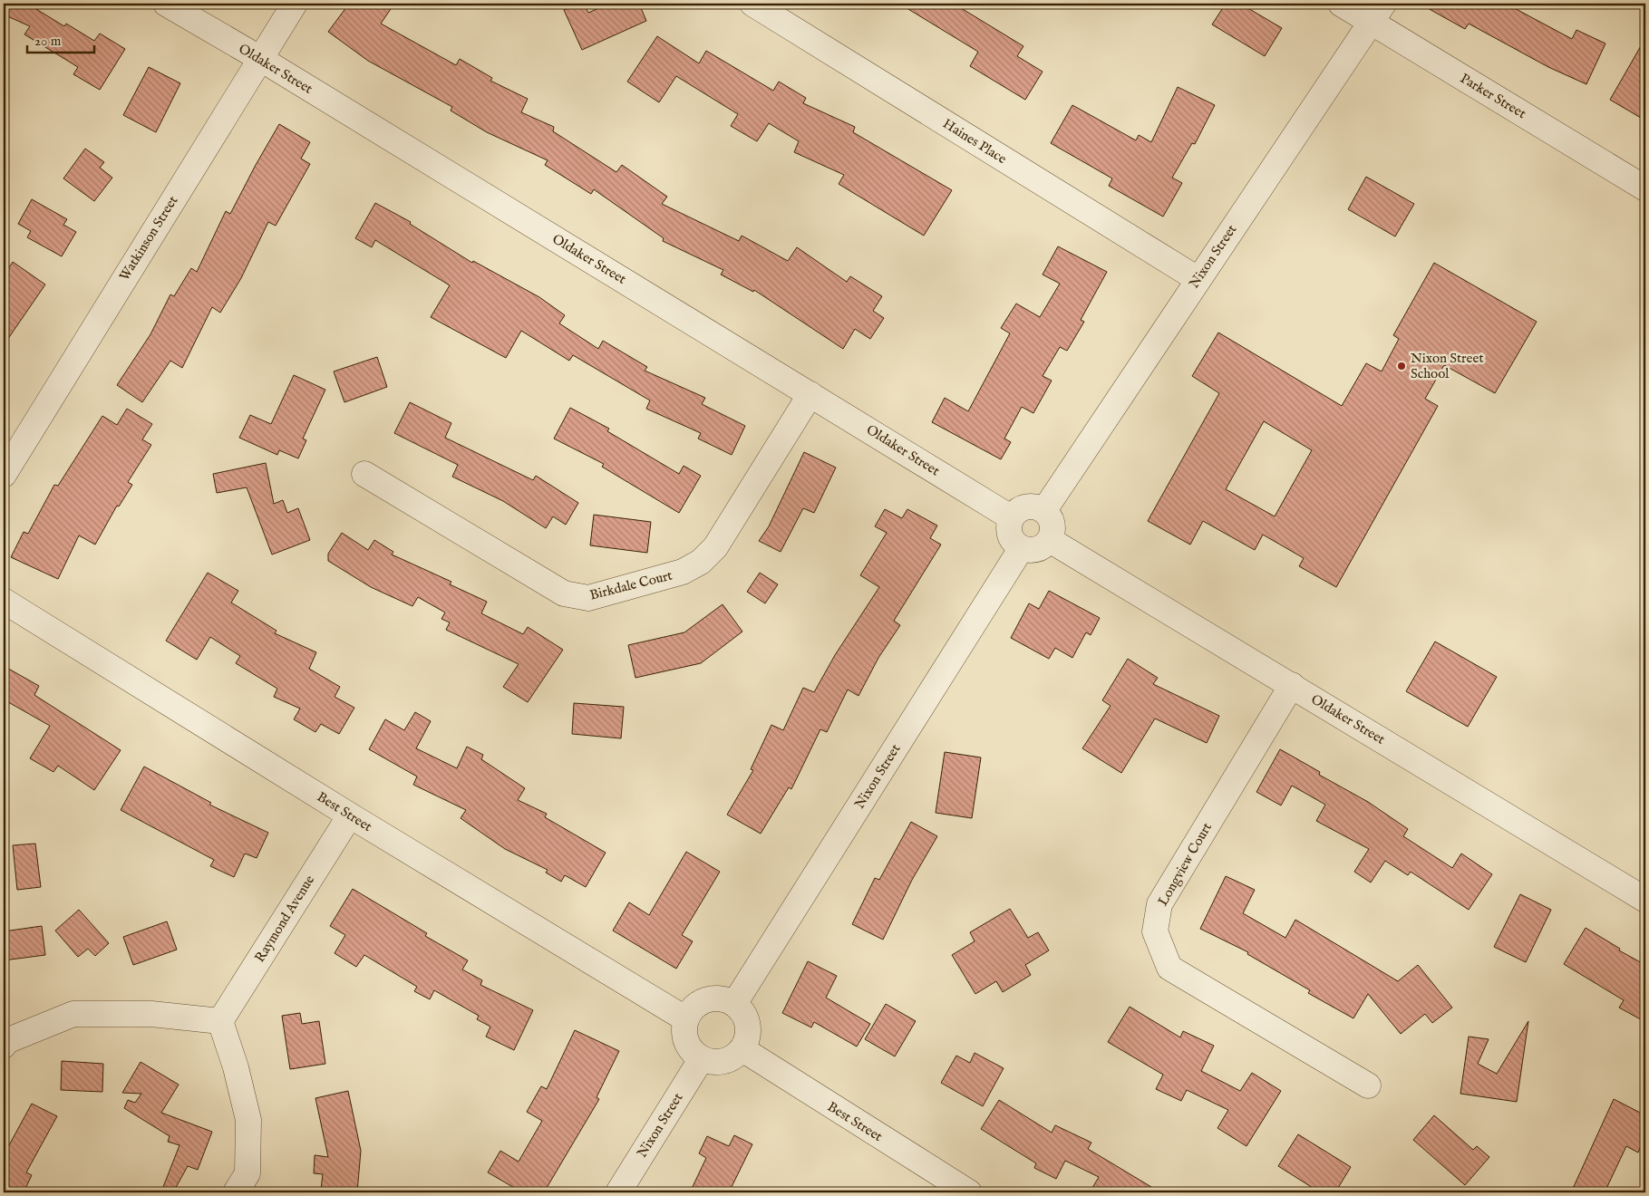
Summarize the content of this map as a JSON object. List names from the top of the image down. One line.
{"streets":{"street":["Oldaker Street","Parker Street","Haines Place","Watkinson Street","Nixon Street","Birkdale Court","Best Street","Longview Court","Raymond Avenue"]},"crossings":[["Oldaker Street","Watkinson Street"],["Oldaker Street","Nixon Street"],["Oldaker Street","Birkdale Court"],["Oldaker Street","Longview Court"],["Parker Street","Nixon Street"],["Haines Place","Nixon Street"],["Nixon Street","Best Street"],["Best Street","Raymond Avenue"]],"places":["Nixon Street School"],"scale_bar":"20 m"}
